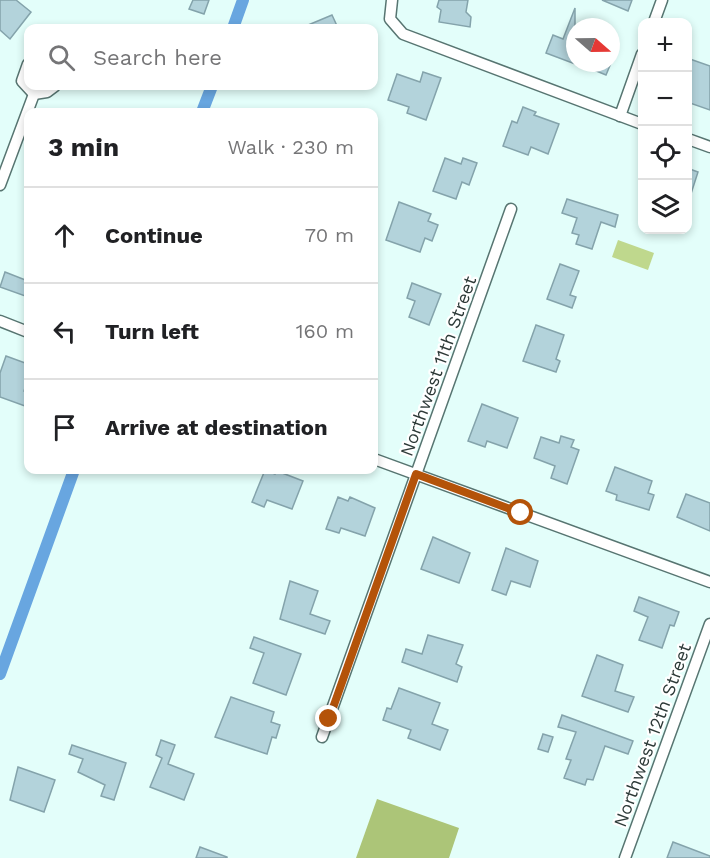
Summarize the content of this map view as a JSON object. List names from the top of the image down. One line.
{"streets":{"street":["Northwest 11th Street","Northwest 12th Street"]},"north":"right","page":{"map_buttons":["+","−"],"search":"Search here","heading":["3 min","Walk · 230 m"],"list":[["Continue","70 m"],["Turn left","160 m"],"Arrive at destination"]}}
